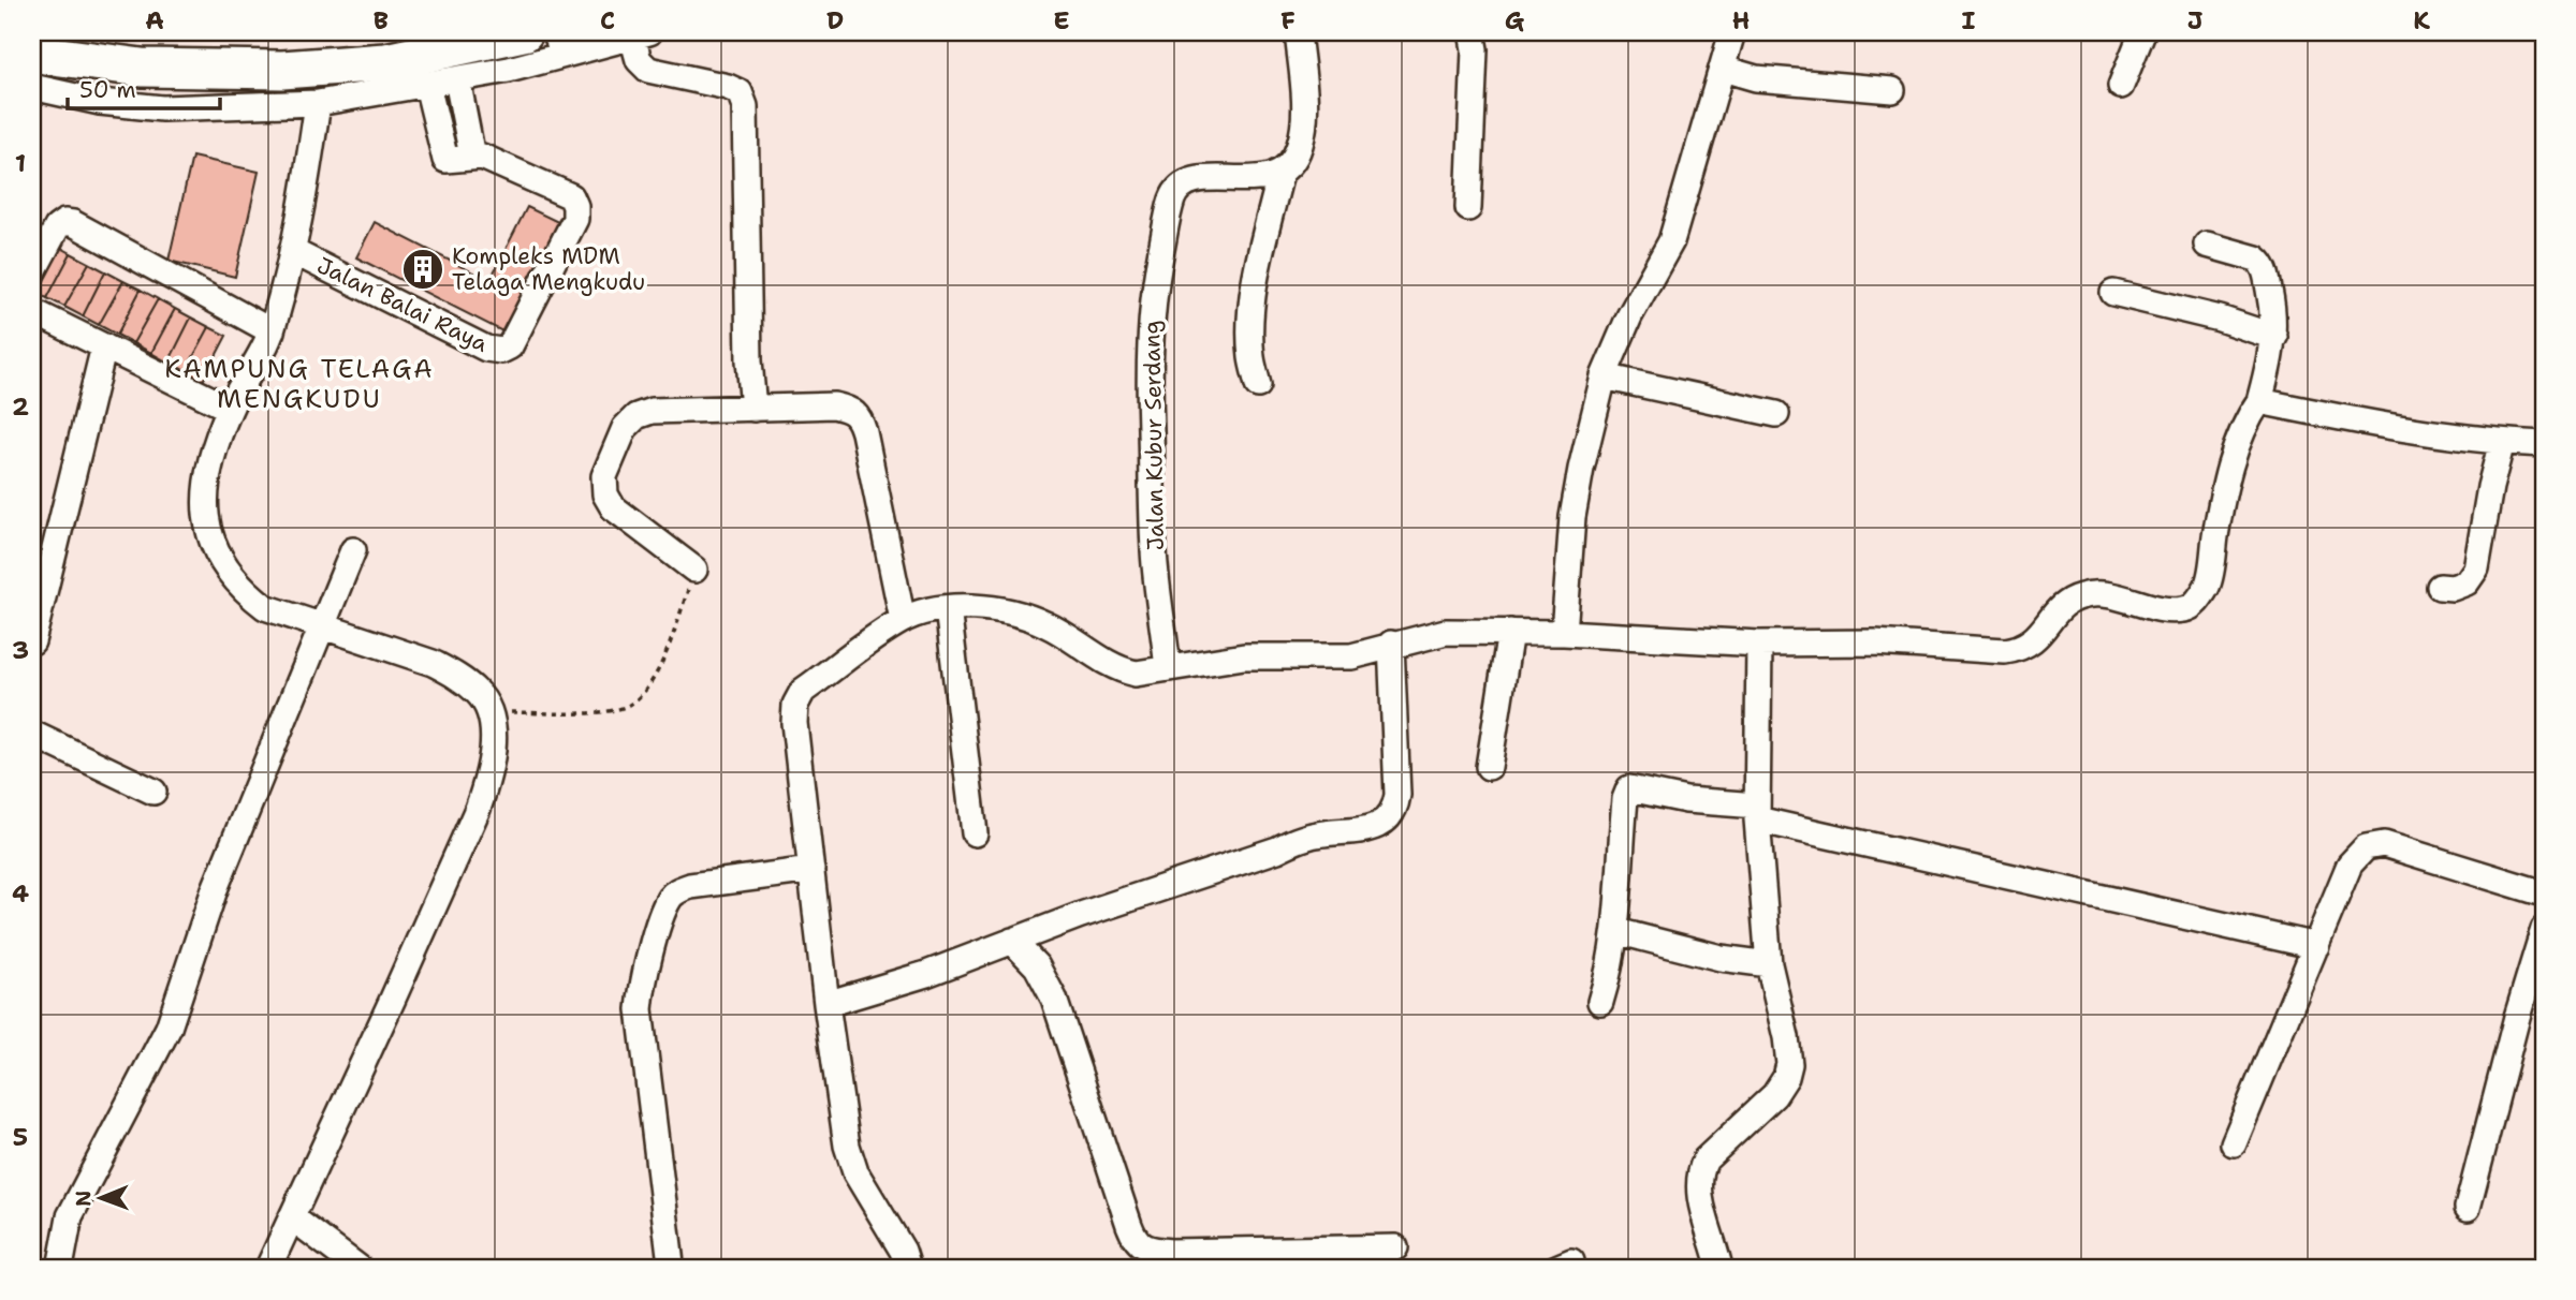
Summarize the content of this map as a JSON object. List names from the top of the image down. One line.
{"streets":{"street":["Jalan Balai Raya","Jalan Kubur Serdang"]},"districts":["KAMPUNG TELAGA MENGKUDU"],"places":{"building":["Kompleks MDM Telaga Mengkudu"]},"scale_bar":"50 m","north":"left","grid":{"columns":["A","B","C","D","E","F","G","H","I","J","K"],"rows":["1","2","3","4","5"]}}
